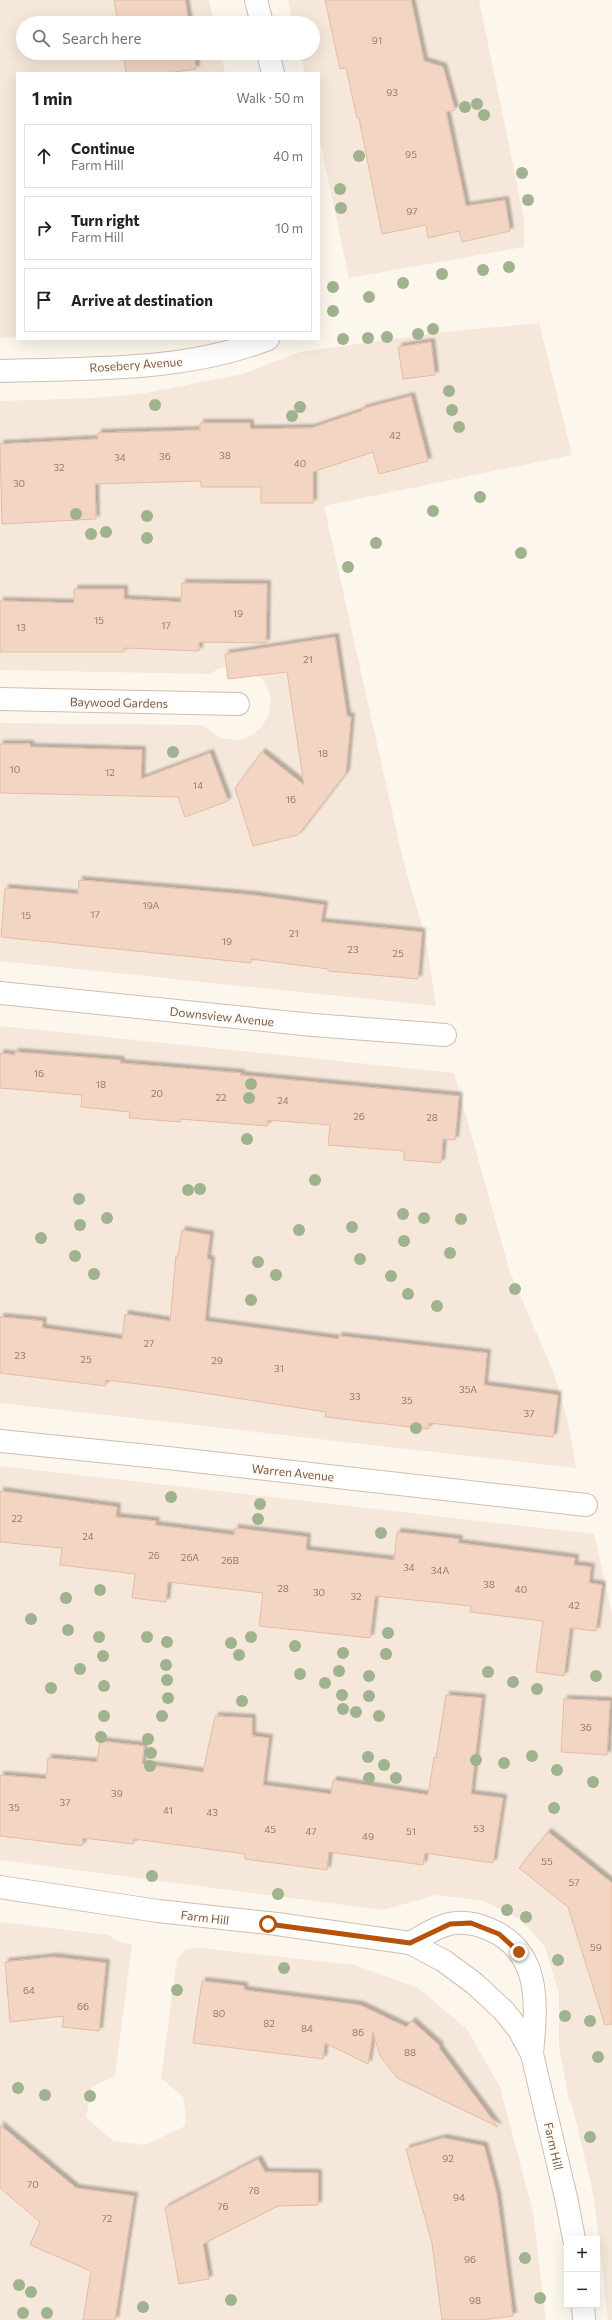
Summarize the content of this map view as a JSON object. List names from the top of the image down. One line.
{"streets":{"street":["Rosebery Avenue","Baywood Gardens","Downsview Avenue","Warren Avenue","Farm Hill"]},"house_numbers":["91","93","95","97","42","38","36","34","40","32","30","19","15","17","13","21","18","10","12","14","16","19A","17","15","21","19","23","25","16","18","20","22","24","26","28","27","23","25","29","31","35A","33","35","37","22","24","26","26A","26B","34","34A","38","28","40","30","32","42","36","39","37","35","41","43","53","45","47","51","49","55","57","59","64","66","80","82","84","86","88","92","70","78","94","76","72","96","98"],"page":{"search":"Search here","heading":["1 min","Walk · 50 m"],"list":[["Continue","Farm Hill","40 m"],["Turn right","Farm Hill","10 m"],"Arrive at destination"],"map_buttons":["+","−"]}}
